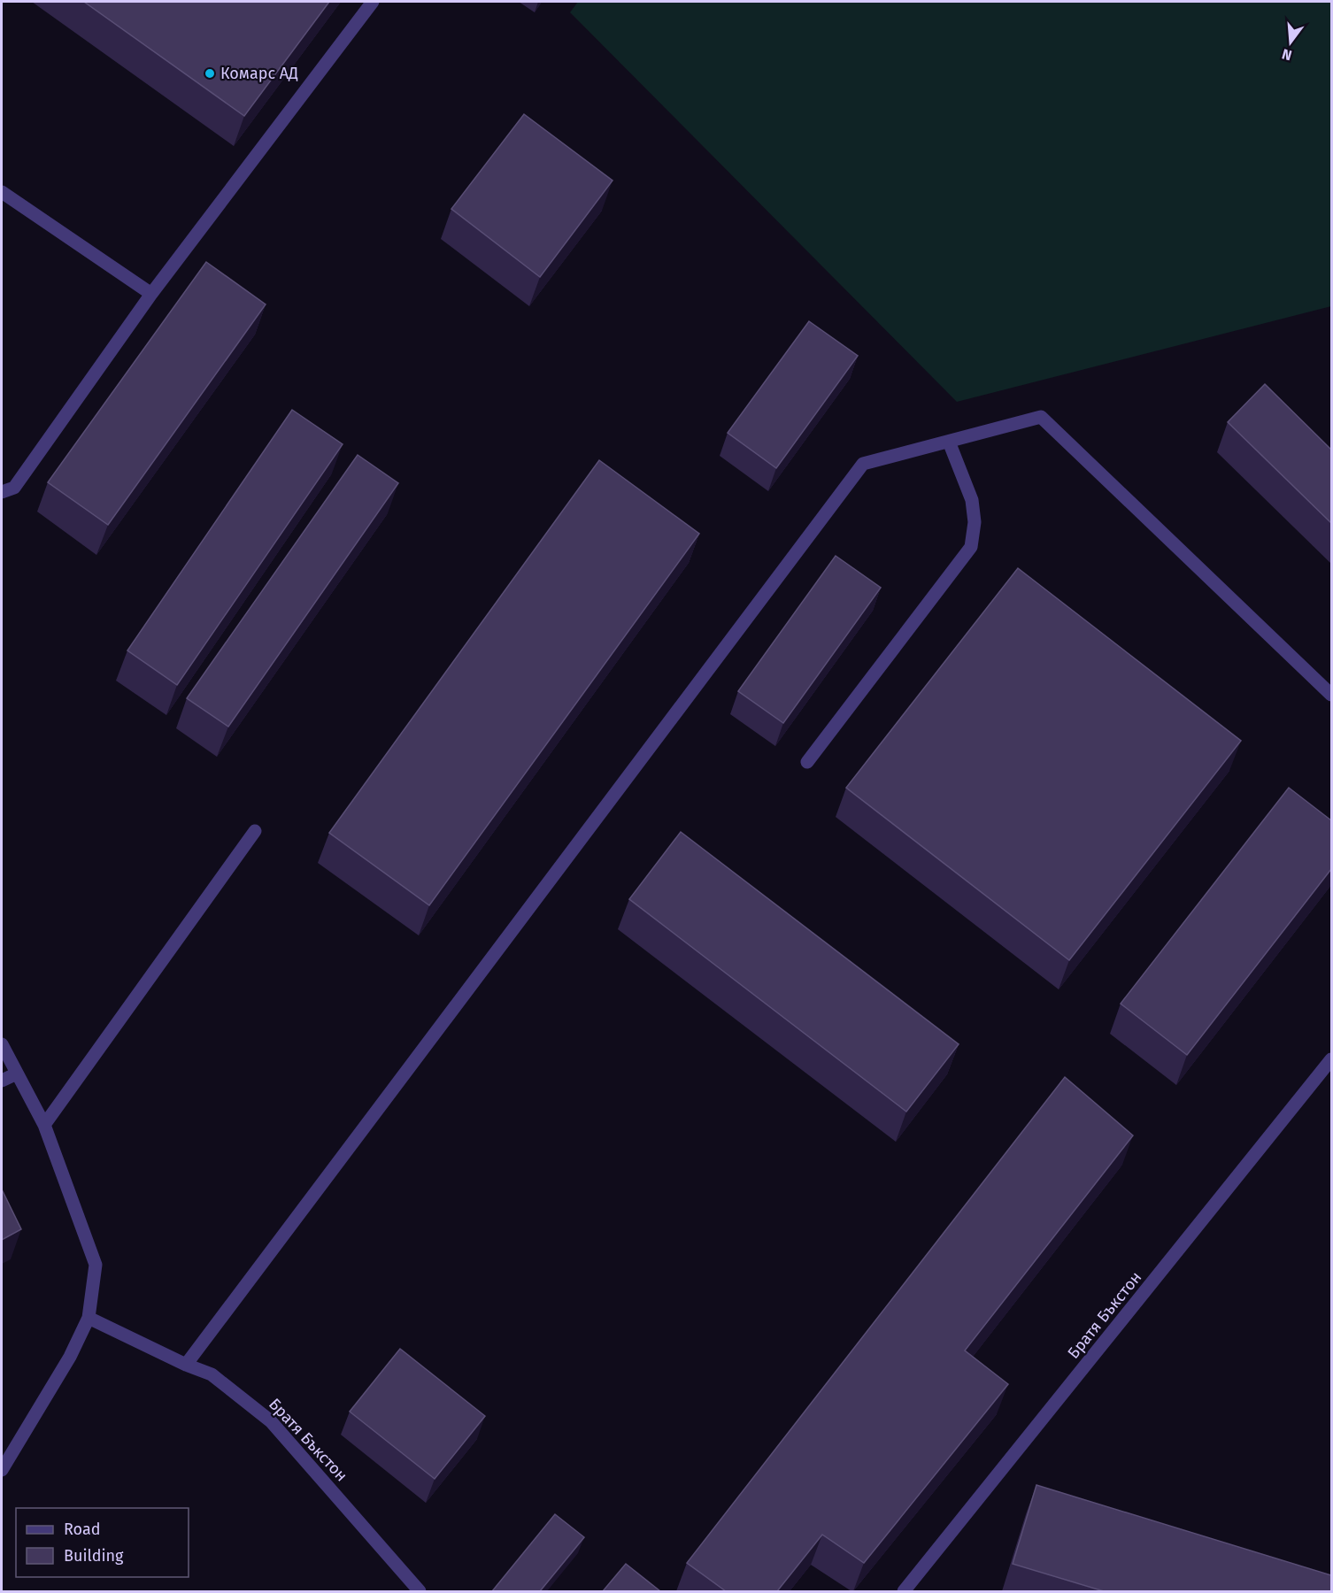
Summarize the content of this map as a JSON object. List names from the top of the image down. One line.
{"streets":{"street":["Братя Бъкстон"]},"places":["Комарс АД"],"legend":["Road","Building"],"north":"bottom"}
